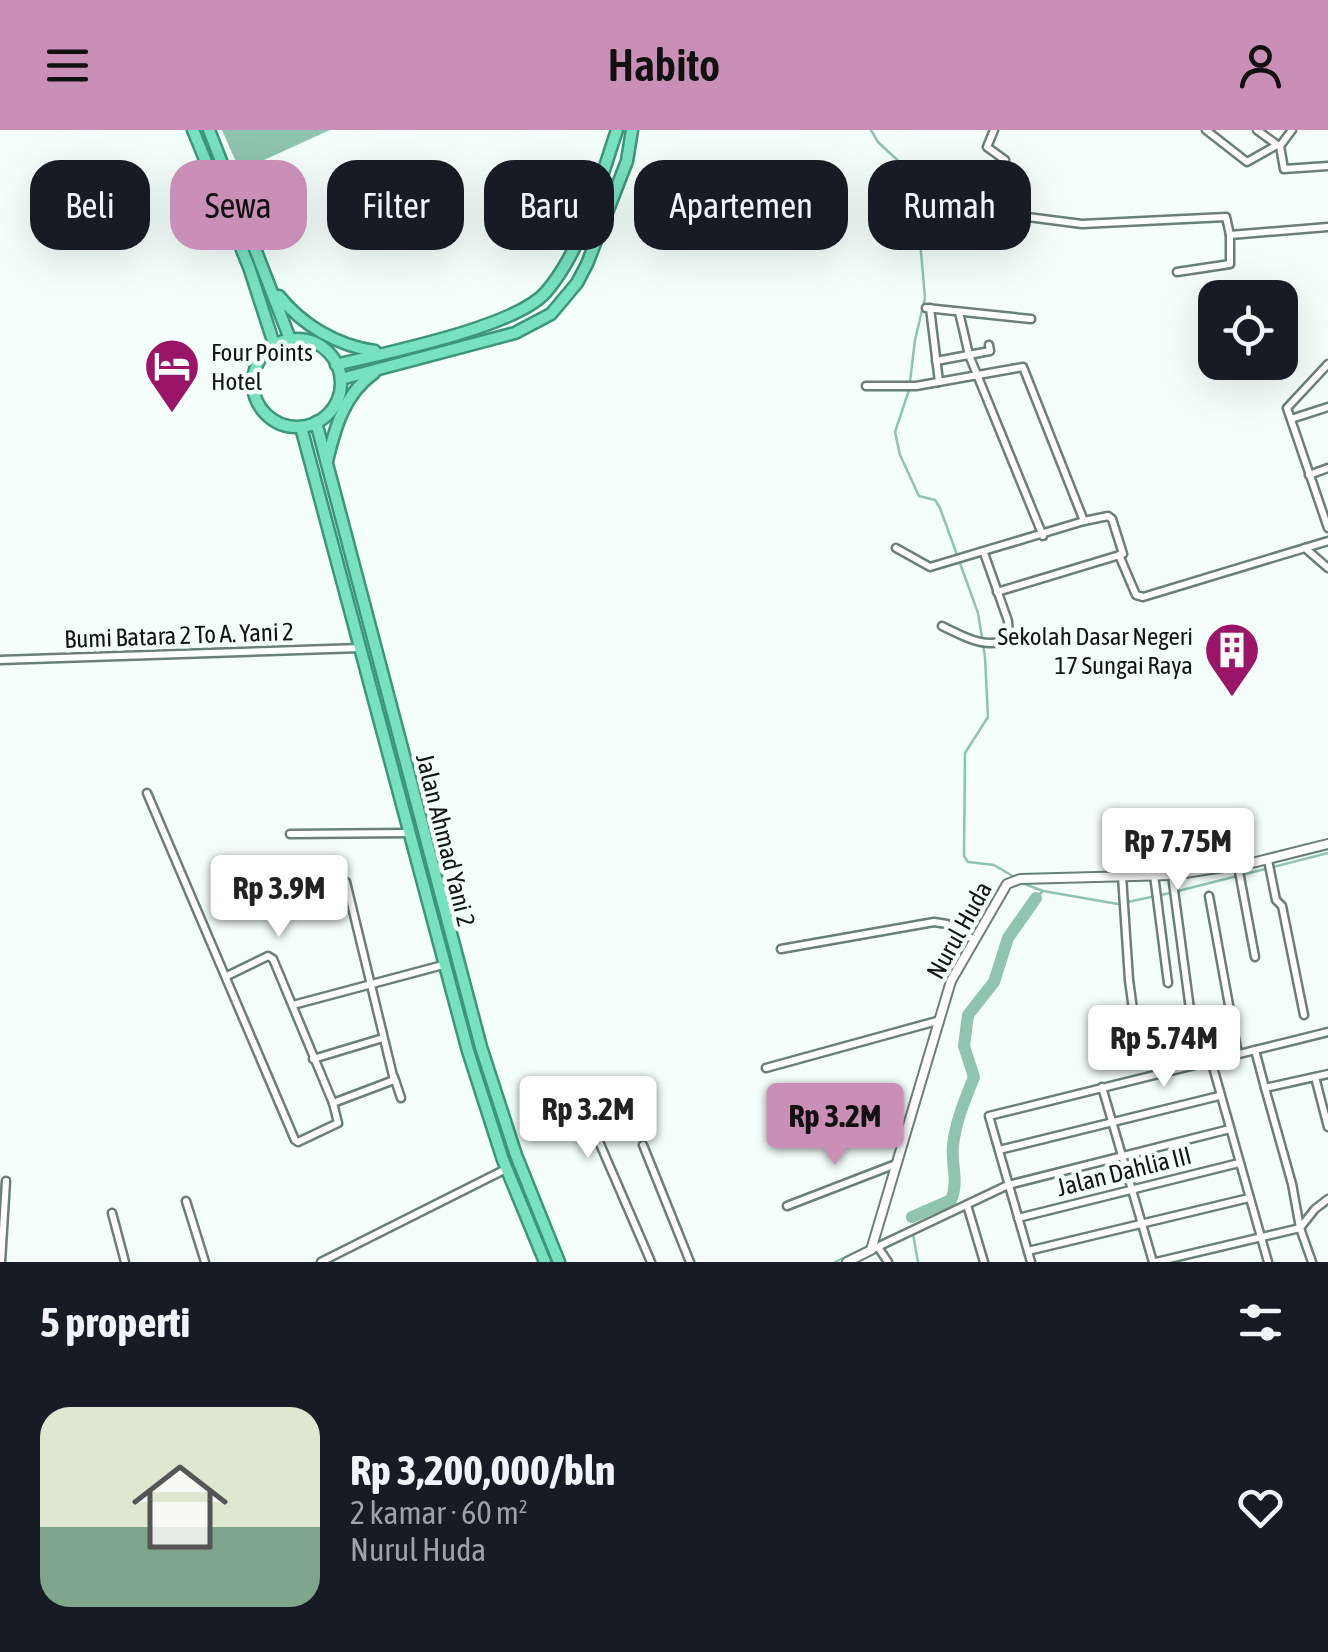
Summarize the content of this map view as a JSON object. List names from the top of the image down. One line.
{"streets":{"highway":["Jalan Ahmad Yani 2"],"street":["Bumi Batara 2 To A. Yani 2","Nurul Huda","Jalan Dahlia III"]},"crossings":[["Bumi Batara 2 To A. Yani 2","Jalan Ahmad Yani 2"]],"places":{"hotel":["Four Points Hotel"],"building":["Sekolah Dasar Negeri 17 Sungai Raya"]},"page":{"header":"Habito","chip":["Beli","Sewa","Filter","Baru","Apartemen","Rumah"],"price":["Rp 7.75M","Rp 3.9M","Rp 5.74M","Rp 3.2M","Rp 3.2M"],"heading":"5 properti","list":[{"name":"Rp 3,200,000/bln","note":"2 kamar · 60 m² · Nurul Huda"}]}}
